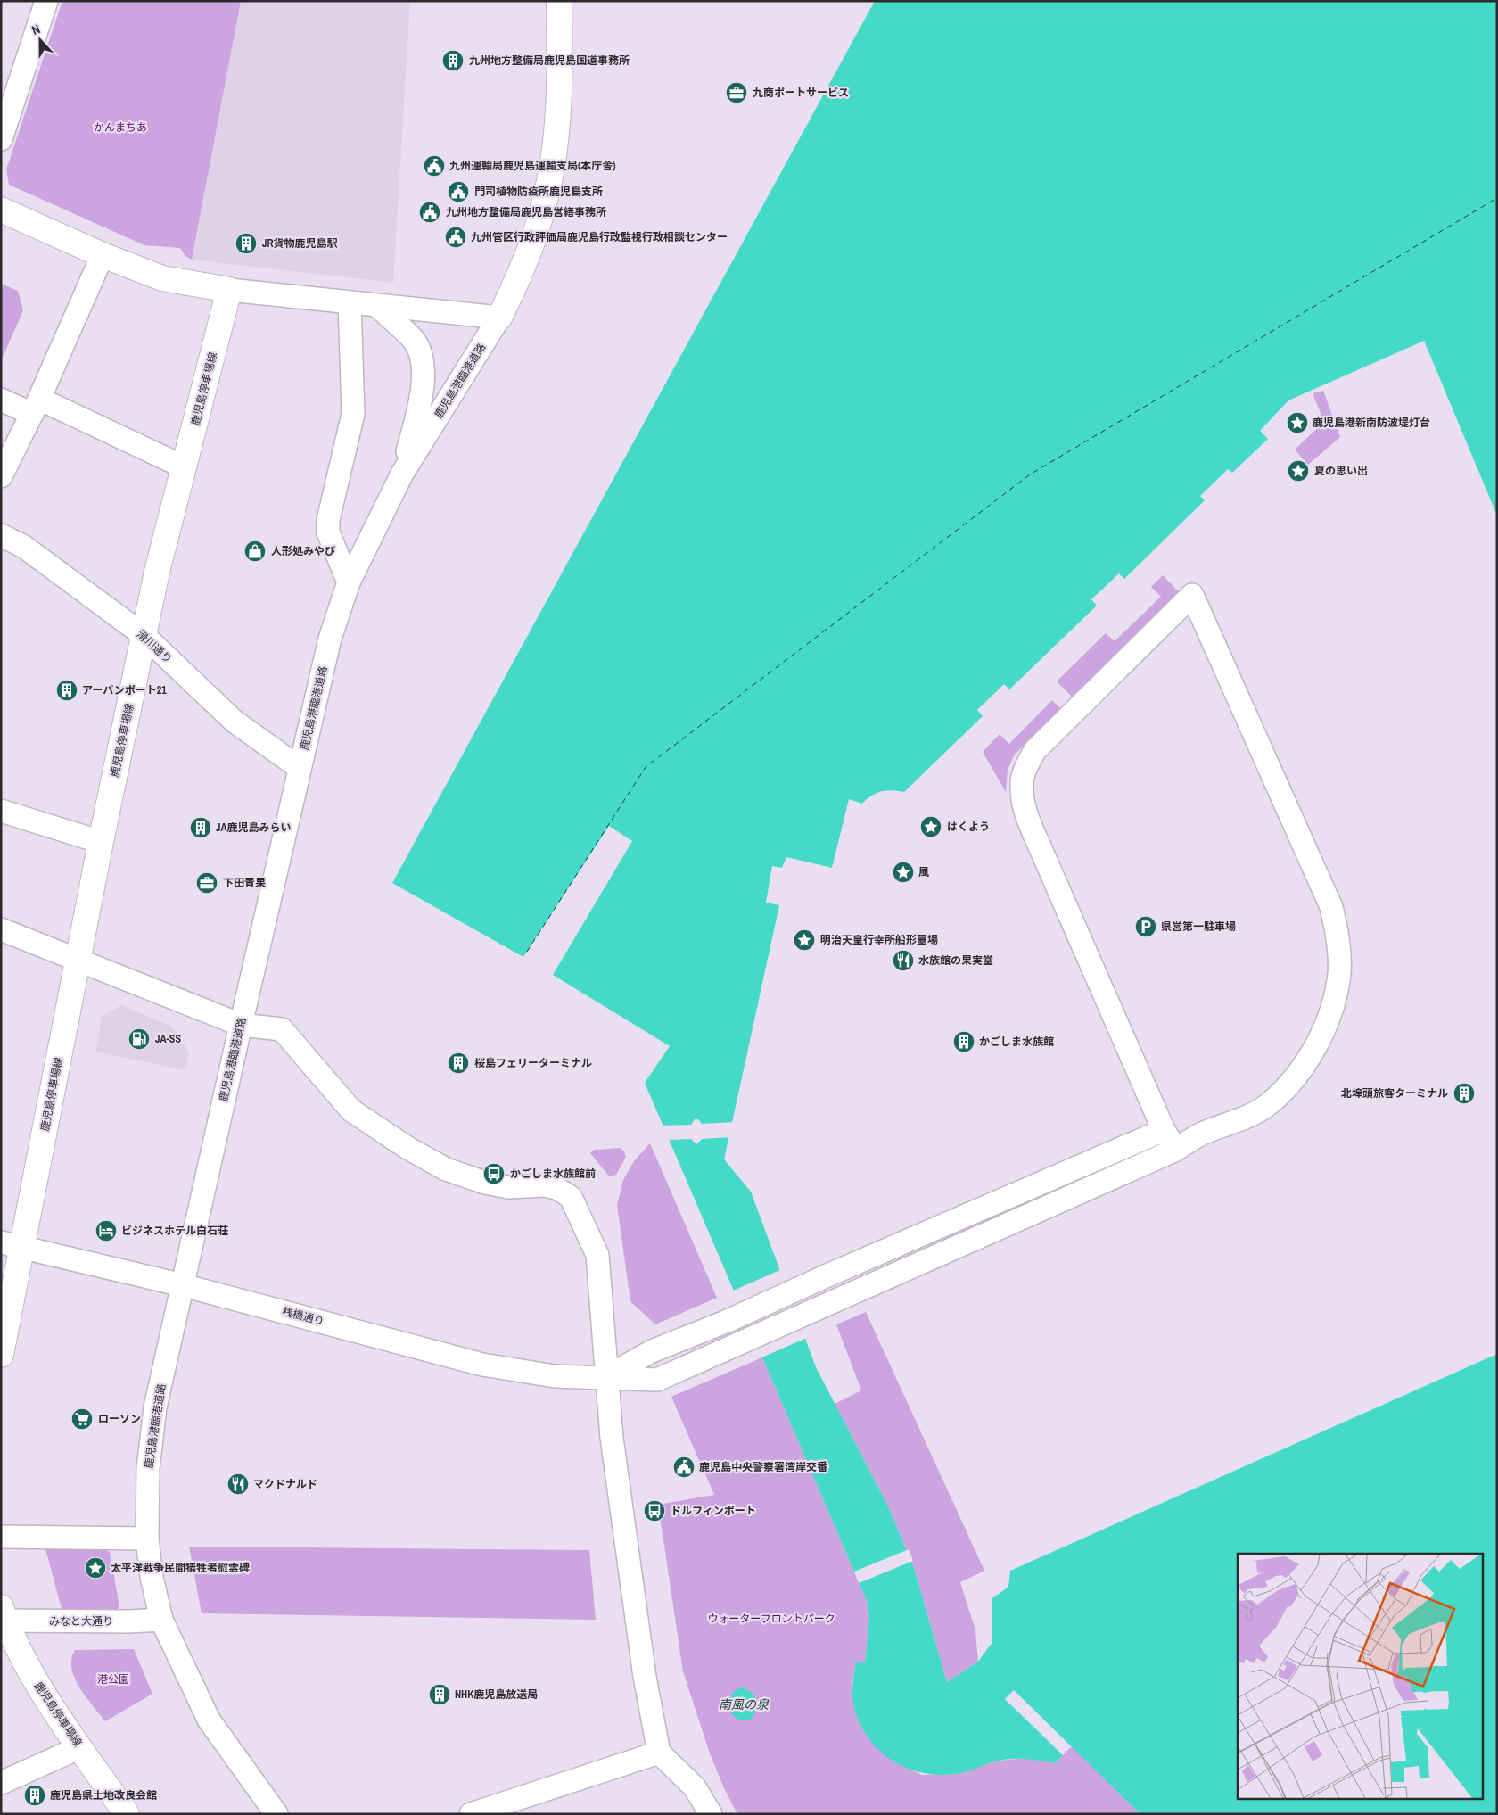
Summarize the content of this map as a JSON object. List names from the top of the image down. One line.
{"streets":{"main road":["鹿児島停車場線"],"street":["鹿児島港臨港道路","滑川通り","桟橋通り","みなと大通り"]},"crossings":[["鹿児島港臨港道路","滑川通り"],["鹿児島港臨港道路","桟橋通り"],["鹿児島港臨港道路","みなと大通り"],["鹿児島停車場線","滑川通り"],["鹿児島停車場線","桟橋通り"],["鹿児島停車場線","みなと大通り"]],"water":["南風の泉"],"parks":["かんまちあ","ウォーターフロントパーク","港公園"],"places":{"building":["九州地方整備局鹿児島国道事務所","JR貨物鹿児島駅","アーバンポート21","JA鹿児島みらい","かごしま水族館","桜島フェリーターミナル","北埠頭旅客ターミナル","NHK鹿児島放送局","鹿児島県土地改良会館"],"office":["九商ポートサービス","下田青果"],"public building":["九州運輸局鹿児島運輸支局(本庁舎)","門司植物防疫所鹿児島支所","九州地方整備局鹿児島営繕事務所","九州管区行政評価局鹿児島行政監視行政相談センター","鹿児島中央警察署湾岸交番"],"place":["鹿児島港新南防波堤灯台","夏の思い出","はくよう","風","明治天皇行幸所船形臺場","太平洋戦争民間犠牲者慰霊碑"],"shop":["人形処みやび"],"parking":["県営第一駐車場"],"restaurant":["水族館の果実堂","マクドナルド"],"fuel station":["JA-SS"],"bus stop":["かごしま水族館前","ドルフィンポート"],"hotel":["ビジネスホテル白石荘"],"supermarket":["ローソン"]},"north":"top"}
